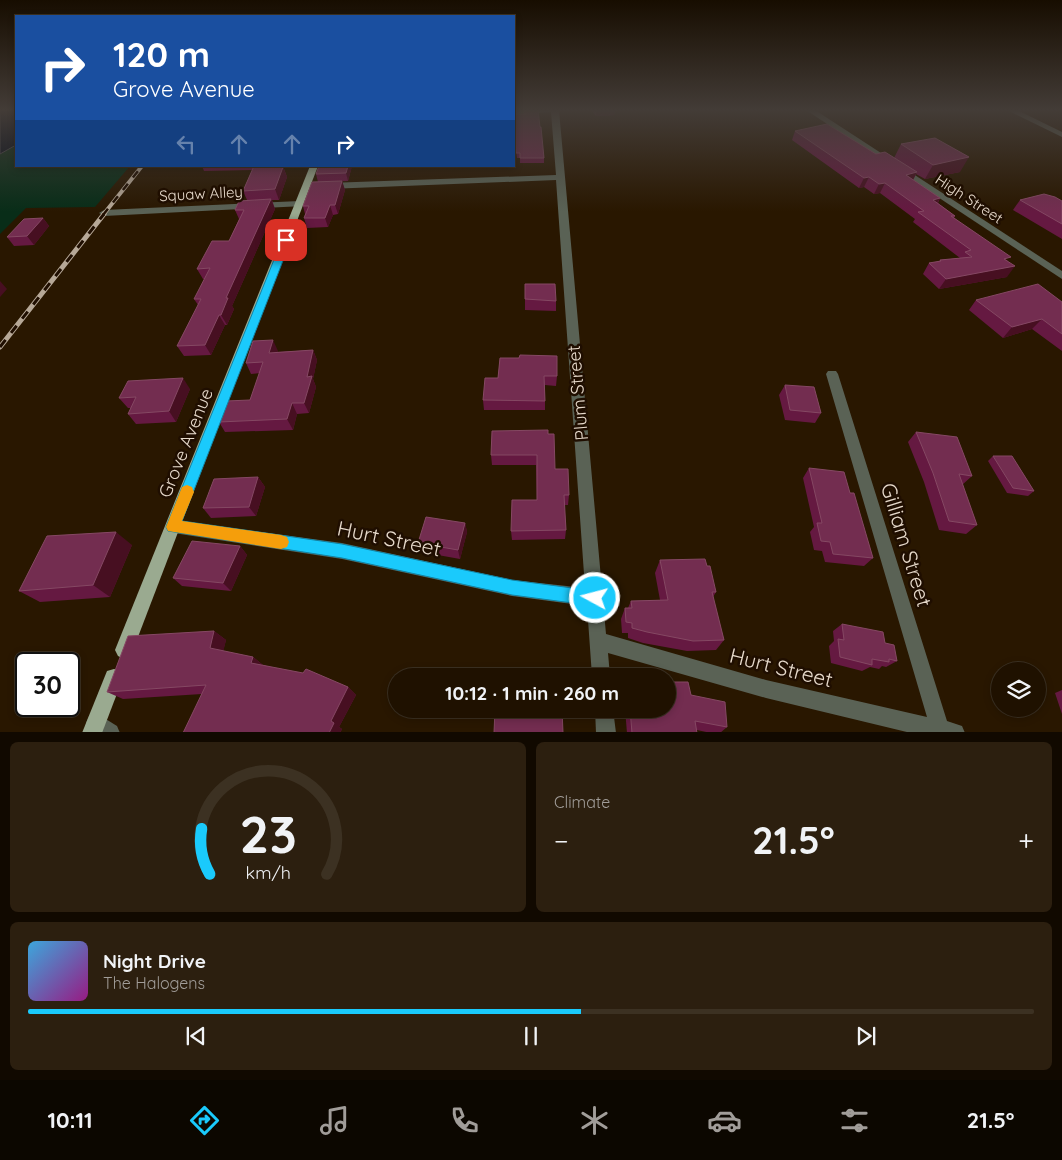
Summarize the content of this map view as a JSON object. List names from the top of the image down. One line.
{"streets":{"main road":["Grove Avenue"],"street":["Squaw Alley","High Street","Plum Street","Hurt Street","Gilliam Street"]},"crossings":[["Squaw Alley","Grove Avenue"],["Plum Street","Hurt Street"],["Grove Avenue","Hurt Street"],["Hurt Street","Gilliam Street"]],"page":{"turn":["120 m","Grove Avenue"],"limit":"30","trip":"10:12 · 1 min · 260 m","tile":"Climate","heat":["−","21.5°","+"],"song":["Night Drive","The Halogens"],"tabs":["10:11","21.5°"],"gauge":["23","km/h"]}}
